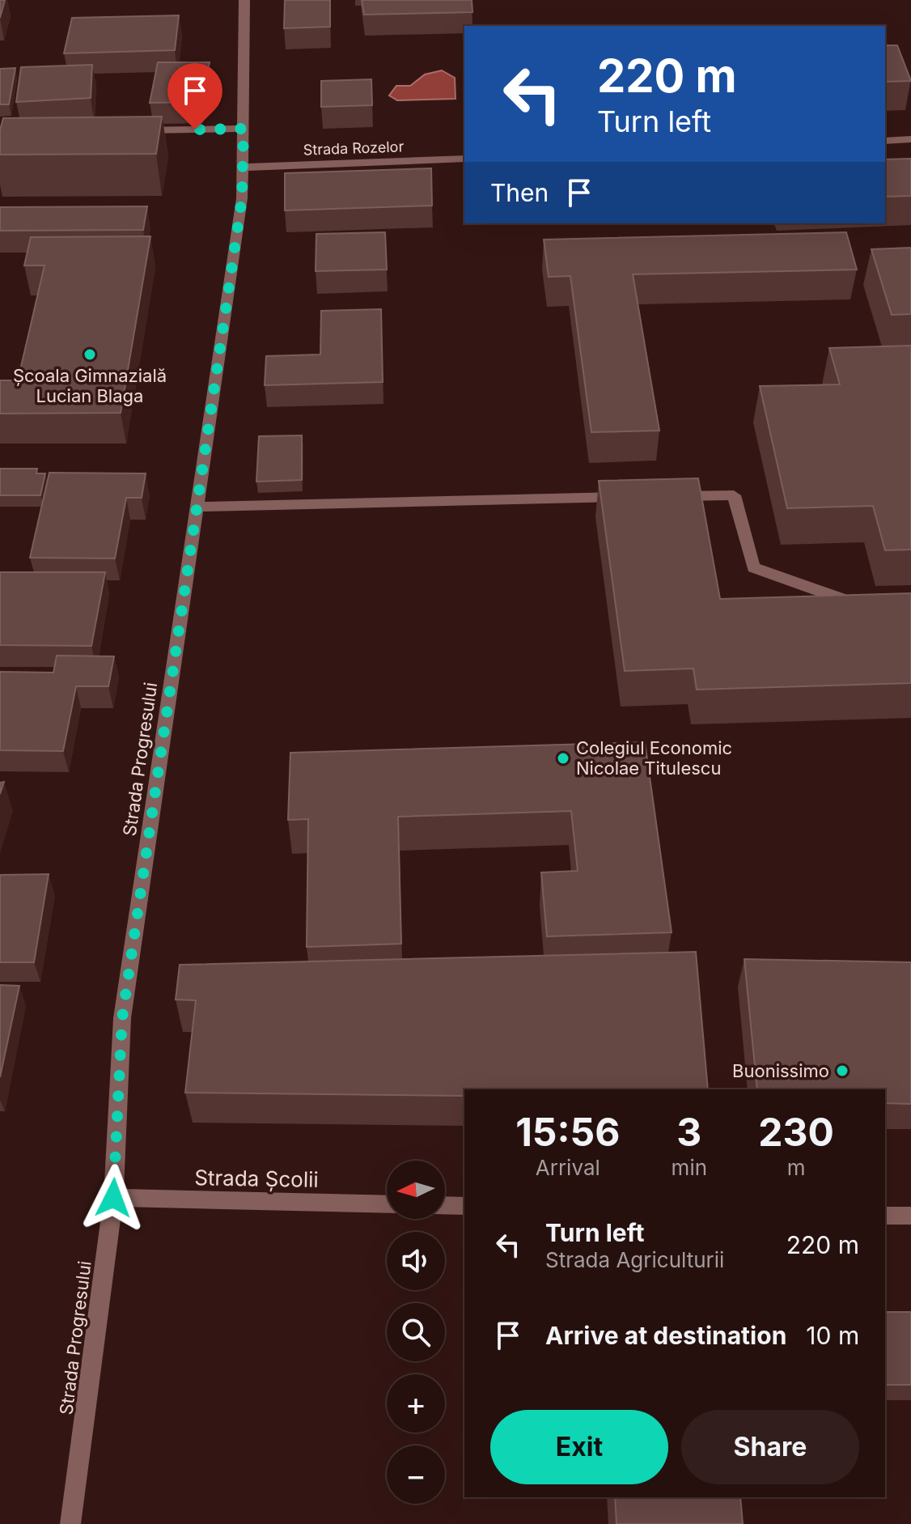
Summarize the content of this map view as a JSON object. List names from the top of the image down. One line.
{"streets":{"street":["Strada Rozelor","Strada Progresului","Strada Școlii"]},"crossings":[["Strada Rozelor","Strada Progresului"],["Strada Progresului","Strada Școlii"]],"places":["Școala Gimnazială Lucian Blaga","Colegiul Economic Nicolae Titulescu","Buonissimo"],"north":"left","page":{"turn":["220 m","Turn left"],"then":"Then","eta":["15:56","Arrival","3","min","230","m"],"map_buttons":["+","−"],"list":[{"name":"Turn left","note":"Strada Agriculturii","value":"220 m"},{"name":"Arrive at destination","value":"10 m"}],"buttons":["Exit","Share"]}}
